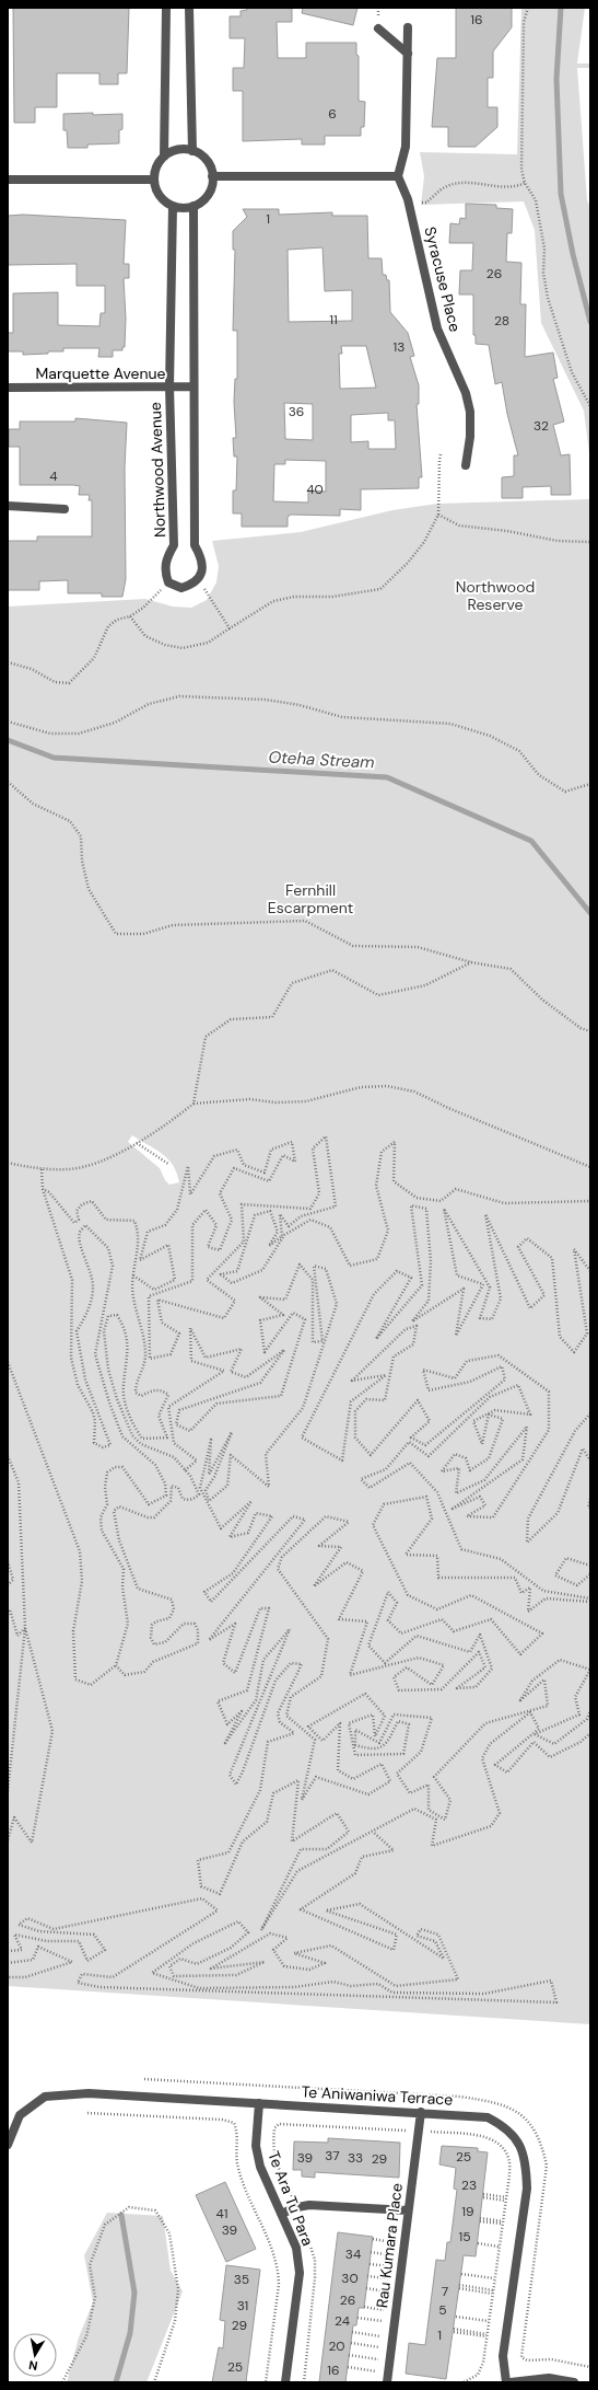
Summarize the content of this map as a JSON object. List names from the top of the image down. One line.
{"streets":{"street":["Syracuse Place","Marquette Avenue","Northwood Avenue","Te Aniwaniwa Terrace","Te Ara Tu Para","Rau Kumara Place"]},"crossings":[["Marquette Avenue","Northwood Avenue"],["Te Aniwaniwa Terrace","Te Ara Tu Para"],["Te Aniwaniwa Terrace","Rau Kumara Place"]],"water":["Oteha Stream"],"parks":["Northwood Reserve","Fernhill Escarpment"],"house_numbers":["16","6","1","26","11","28","13","36","32","4","40","37","25","39","33","29","23","19","41","39","15","34","30","35","7","26","31","5","24","29","1","20","25","16"],"north":"bottom"}
